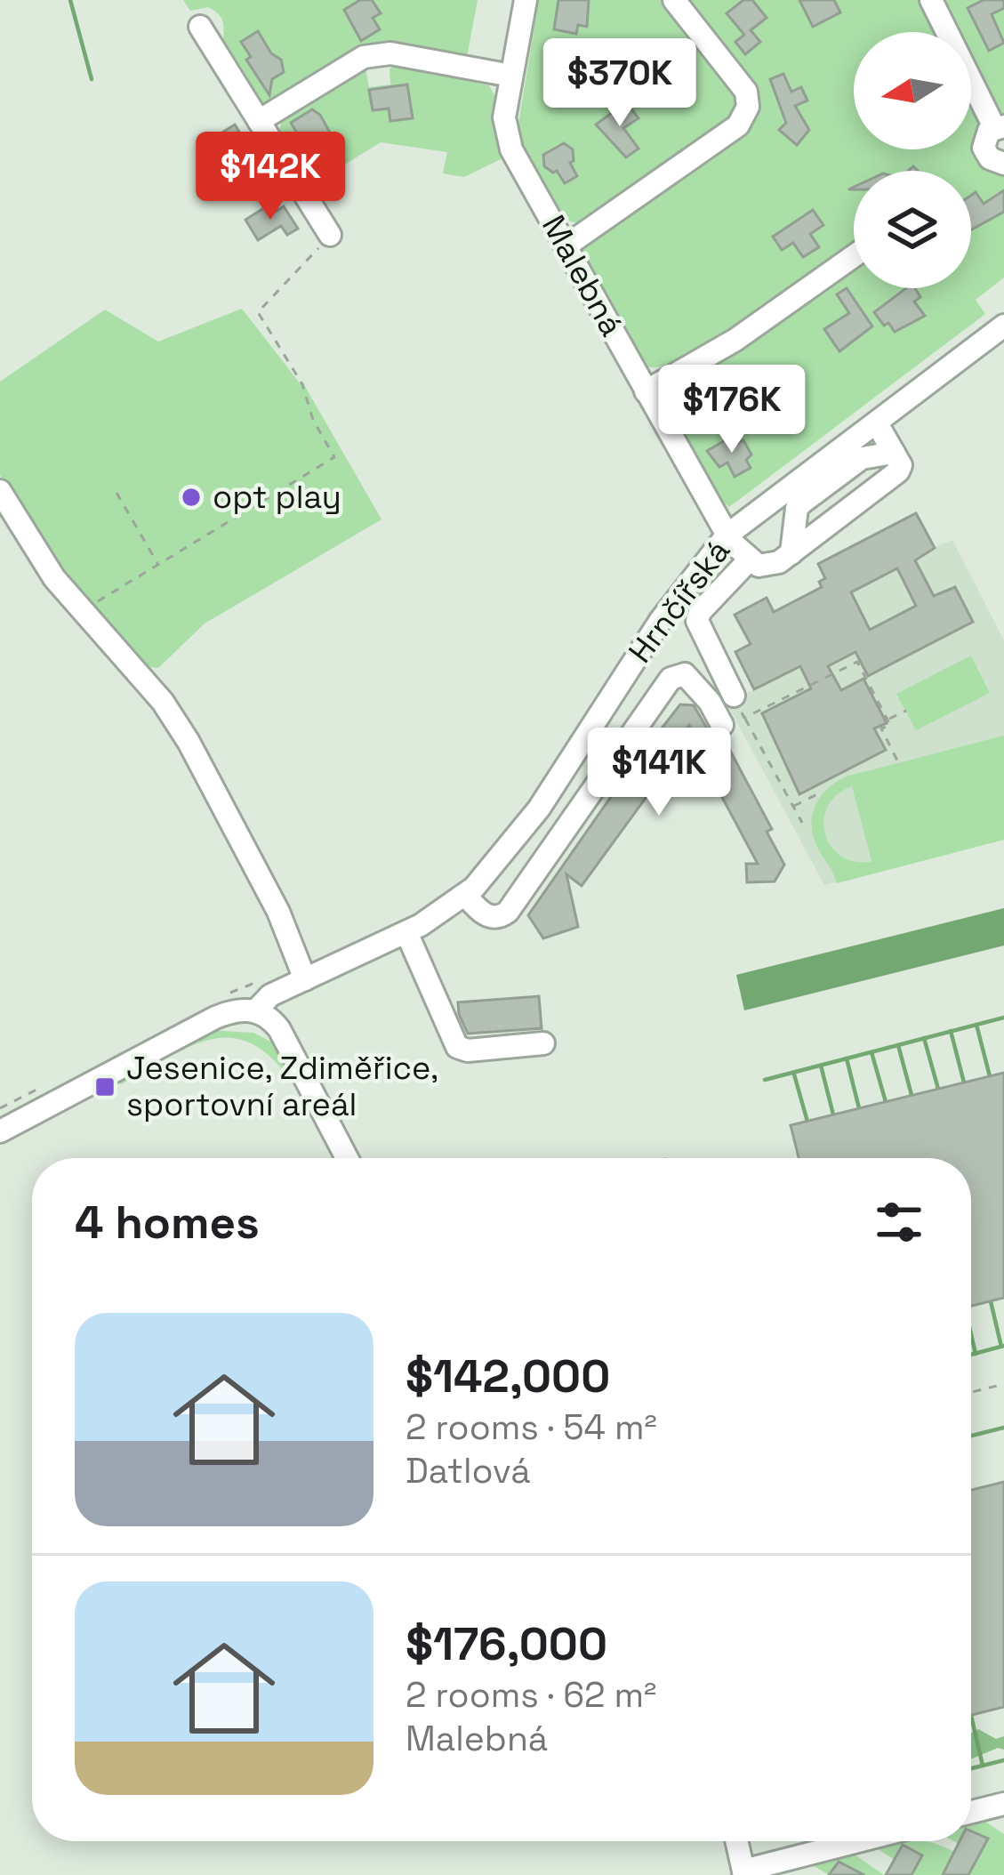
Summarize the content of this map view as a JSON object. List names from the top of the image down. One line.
{"streets":{"street":["Malebná","Hrnčířská"]},"crossings":[["Malebná","Hrnčířská"]],"places":{"other":["opt play"],"transit":["Jesenice, Zdiměřice, sportovní areál"]},"north":"left","page":{"price":["$370K","$142K","$176K","$141K"],"heading":"4 homes","list":[{"name":"$142,000","note":"2 rooms · 54 m² · Datlová"},{"name":"$176,000","note":"2 rooms · 62 m² · Malebná"}]}}
